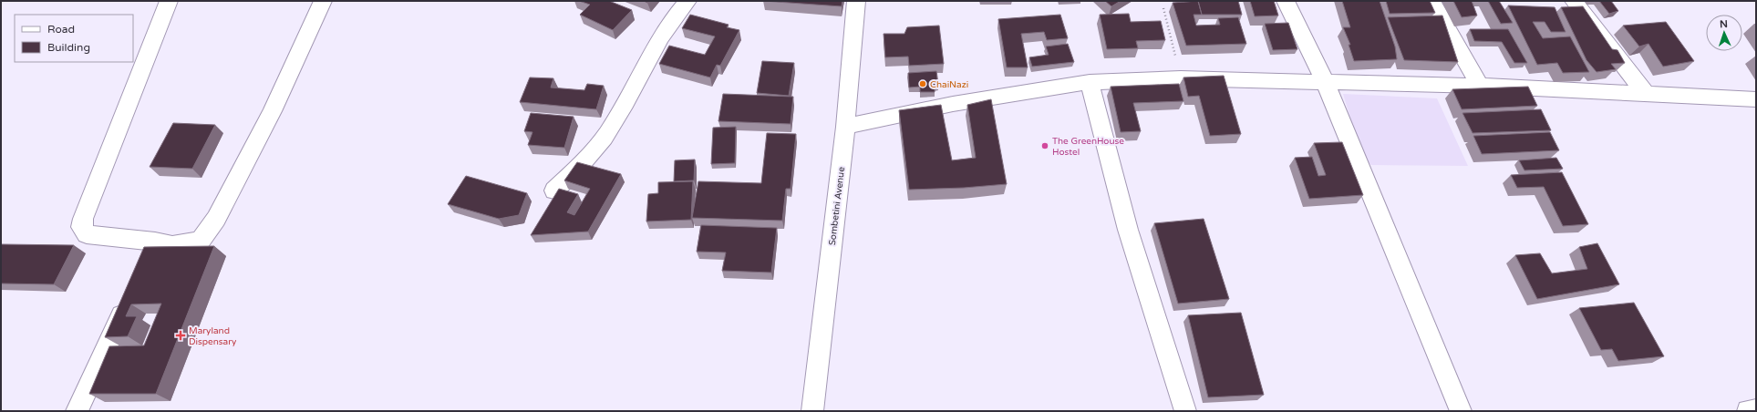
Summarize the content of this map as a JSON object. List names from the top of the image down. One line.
{"streets":{"street":["Sombetini Avenue"]},"places":{"other":["ChaiNazi","The GreenHouse Hostel"],"health":["Maryland Dispensary"]},"legend":["Road","Building"],"north":"top"}
